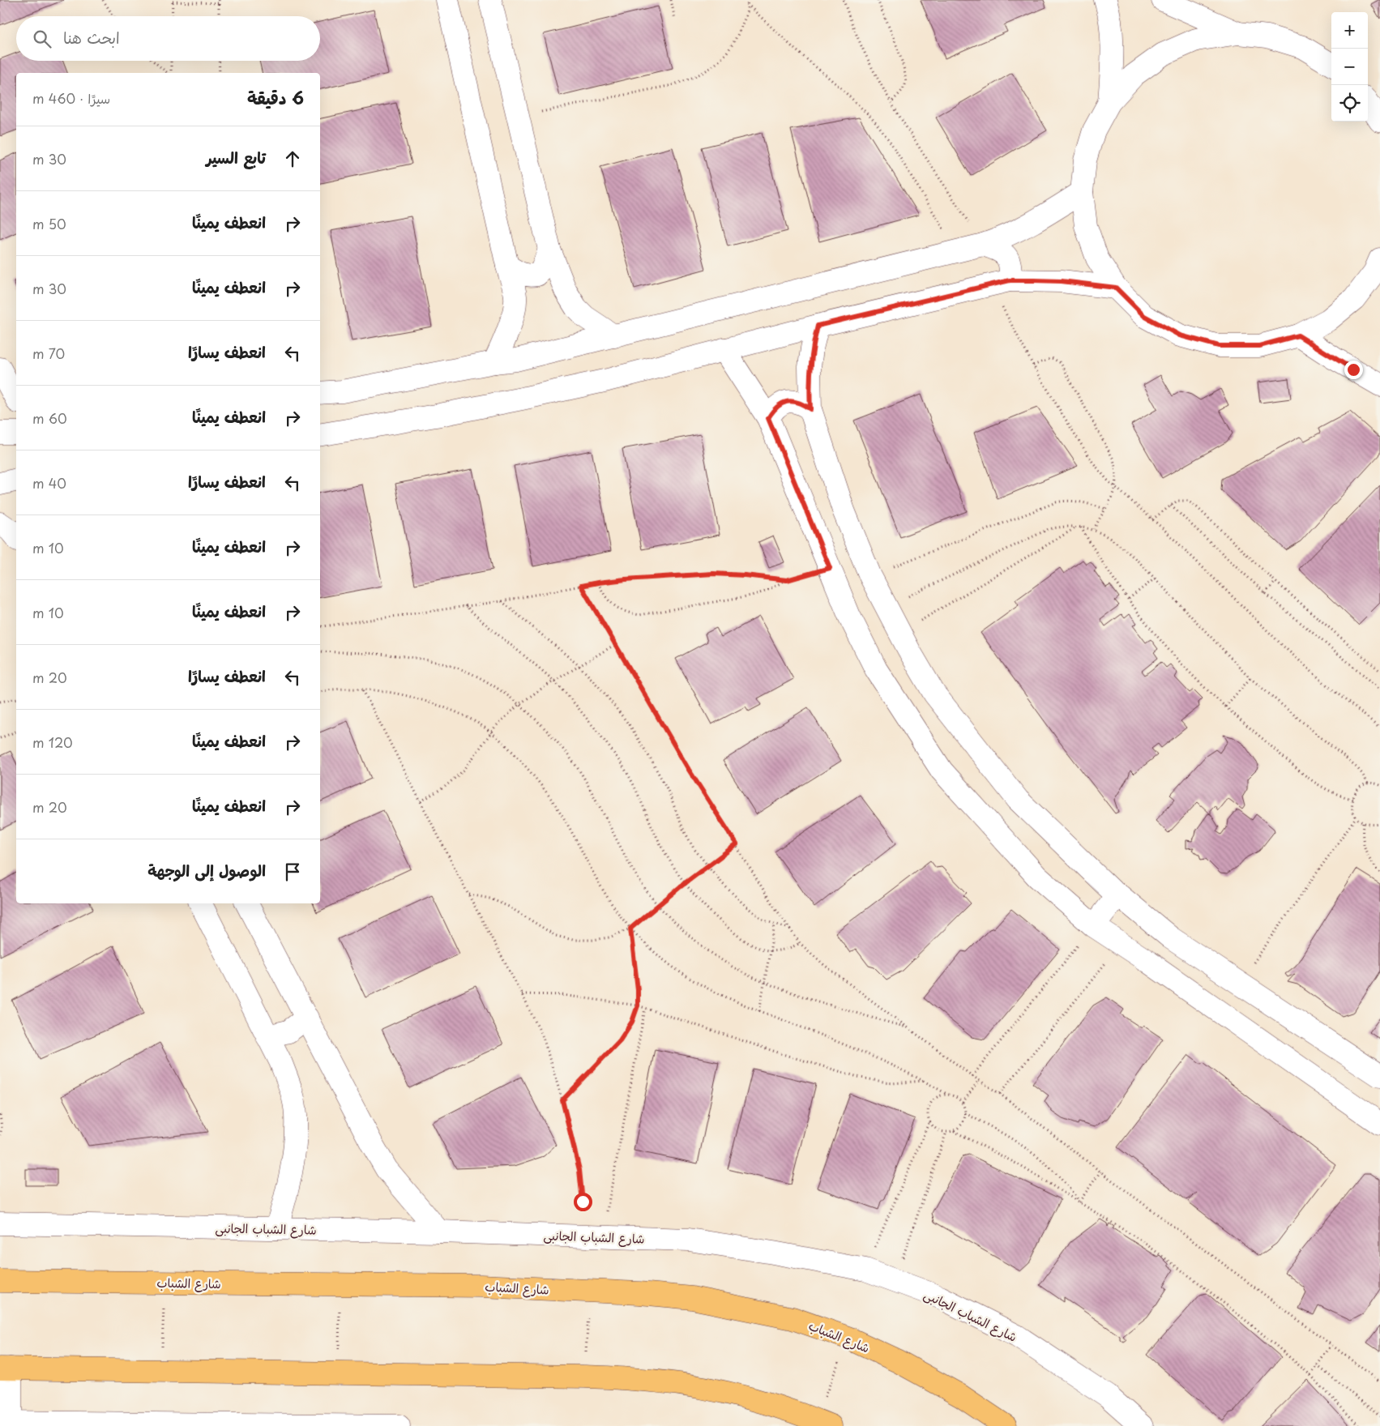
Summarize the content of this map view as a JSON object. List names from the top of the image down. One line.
{"streets":{"main road":["شارع الشباب"],"street":["شارع الشباب الجانبى"]},"page":{"map_buttons":["+","−"],"search":"ابحث هنا","heading":["6 دقيقة","سيرًا · 460 m"],"list":[["تابع السير","30 m"],["انعطف يمينًا","50 m"],["انعطف يمينًا","30 m"],["انعطف يسارًا","70 m"],["انعطف يمينًا","60 m"],["انعطف يسارًا","40 m"],["انعطف يمينًا","10 m"],["انعطف يمينًا","10 m"],["انعطف يسارًا","20 m"],["انعطف يمينًا","120 m"],["انعطف يمينًا","20 m"],"الوصول إلى الوجهة"]}}
